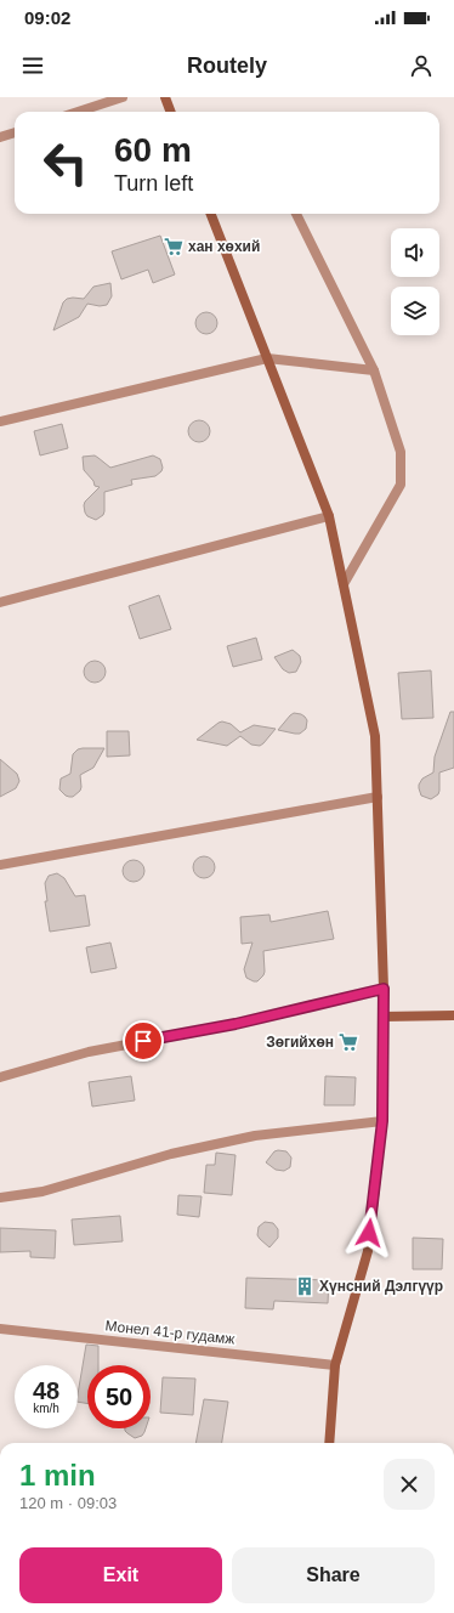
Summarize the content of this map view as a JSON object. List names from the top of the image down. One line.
{"streets":{"street":["Монел 41-р гудамж"]},"places":{"supermarket":["хан хөхий","Зөгийхөн"],"building":["Хүнсний Дэлгүүр"]},"page":{"status":"09:02","header":"Routely","turn":["60 m","Turn left"],"speed":"48 km/h","limit":"50","heading":["1 min","120 m · 09:03"],"buttons":["Exit","Share"]}}
